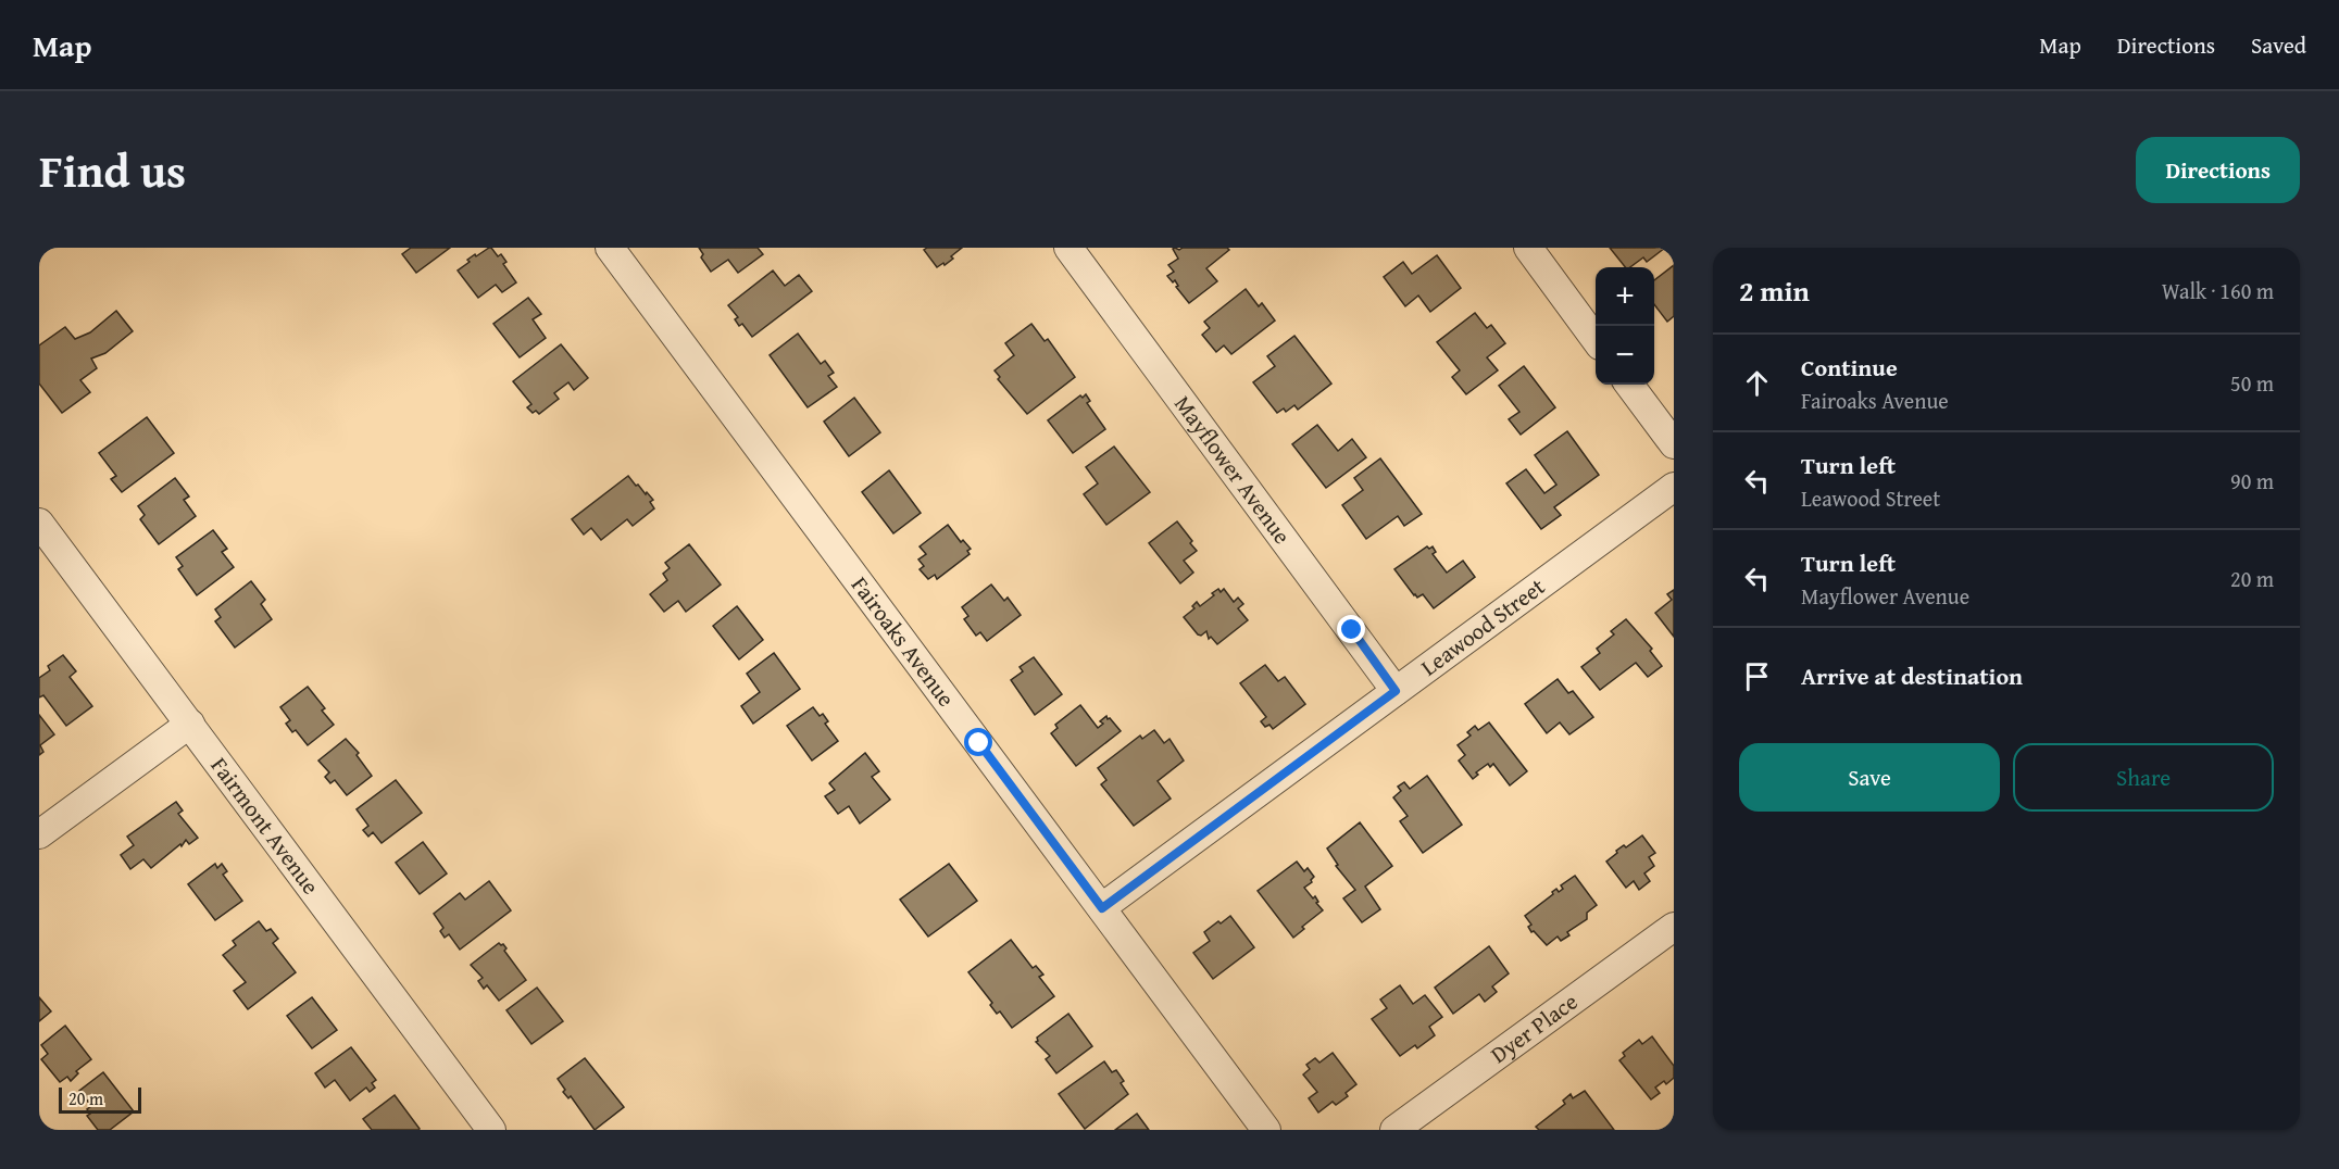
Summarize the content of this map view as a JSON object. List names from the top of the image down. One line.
{"streets":{"street":["Mayflower Avenue","Leawood Street","Fairoaks Avenue","Fairmont Avenue","Dyer Place"]},"crossings":[["Mayflower Avenue","Leawood Street"],["Leawood Street","Fairoaks Avenue"]],"scale_bar":"20 m","page":{"header":"Map","nav":["Map","Directions","Saved"],"title":"Find us","buttons":["Directions",["Save","Share"]],"heading":["2 min","Walk · 160 m"],"map_buttons":["+","−"],"list":[["Continue","Fairoaks Avenue","50 m"],["Turn left","Leawood Street","90 m"],["Turn left","Mayflower Avenue","20 m"],"Arrive at destination"],"scale":"20 m"}}
